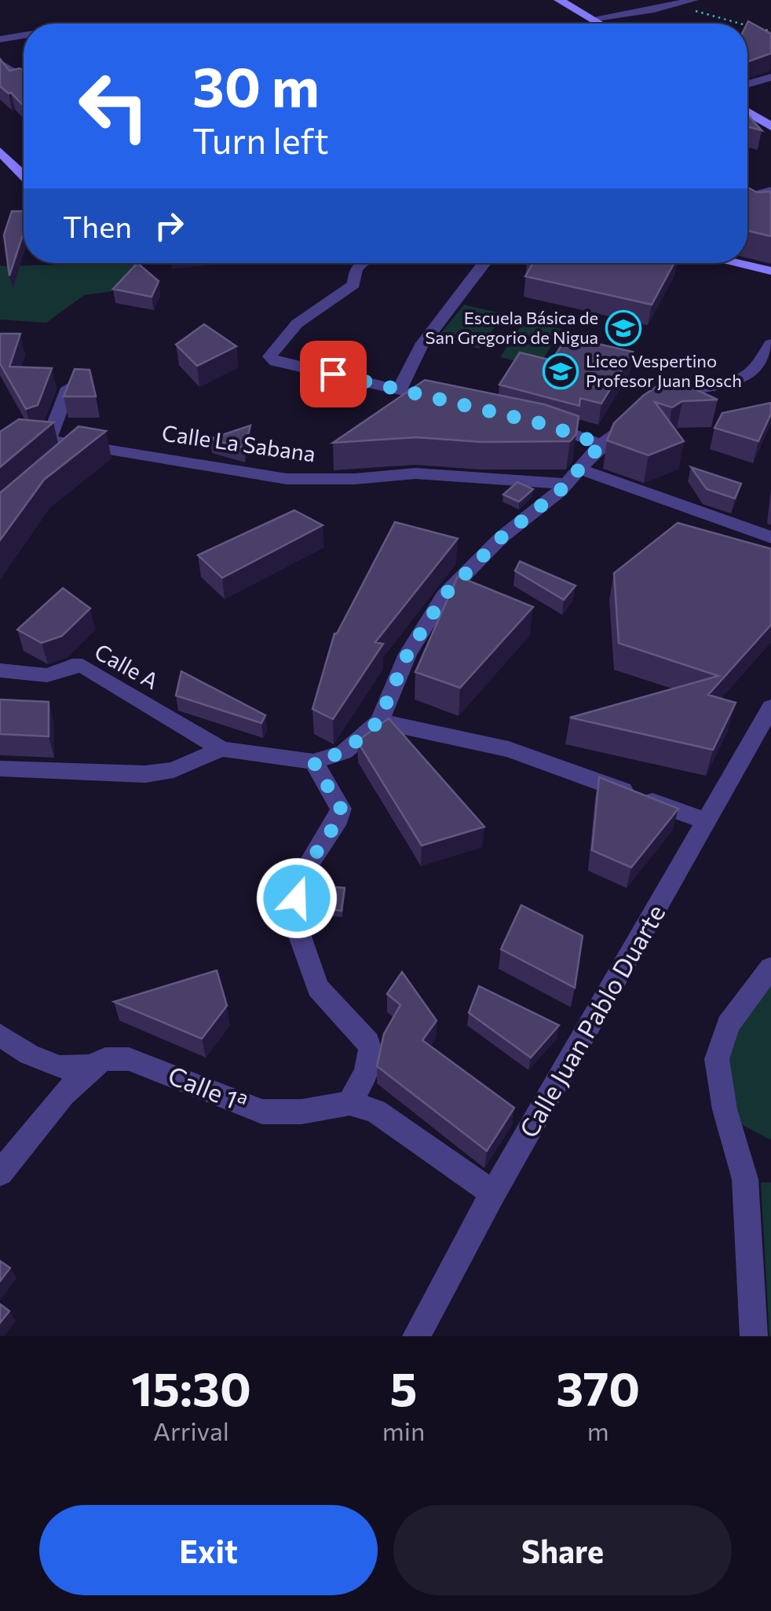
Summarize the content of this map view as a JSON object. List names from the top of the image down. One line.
{"streets":{"street":["Calle La Sabana","Calle A","Calle Juan Pablo Duarte","Calle 1ª"]},"places":{"school or university":["Escuela Básica de San Gregorio de Nigua","Liceo Vespertino Profesor Juan Bosch"]},"page":{"turn":["30 m","Turn left"],"then":"Then","eta":["15:30","Arrival","5","min","370","m"],"buttons":["Exit","Share"]}}
